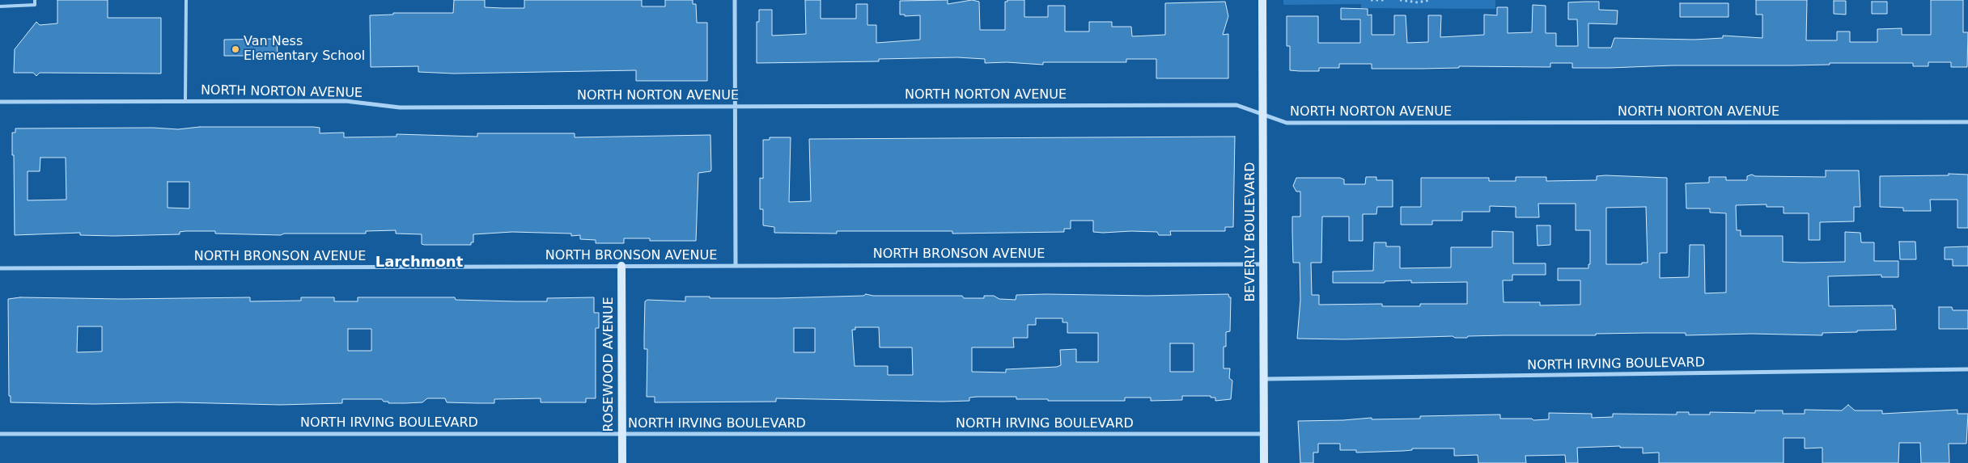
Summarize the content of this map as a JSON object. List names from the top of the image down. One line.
{"streets":{"main road":["BEVERLY BOULEVARD","ROSEWOOD AVENUE"],"street":["NORTH NORTON AVENUE","NORTH BRONSON AVENUE","NORTH IRVING BOULEVARD"]},"crossings":[["NORTH NORTON AVENUE","BEVERLY BOULEVARD"],["BEVERLY BOULEVARD","NORTH BRONSON AVENUE"],["BEVERLY BOULEVARD","NORTH IRVING BOULEVARD"],["NORTH BRONSON AVENUE","ROSEWOOD AVENUE"],["ROSEWOOD AVENUE","NORTH IRVING BOULEVARD"]],"districts":["Larchmont"],"places":["Van Ness Elementary School"]}
